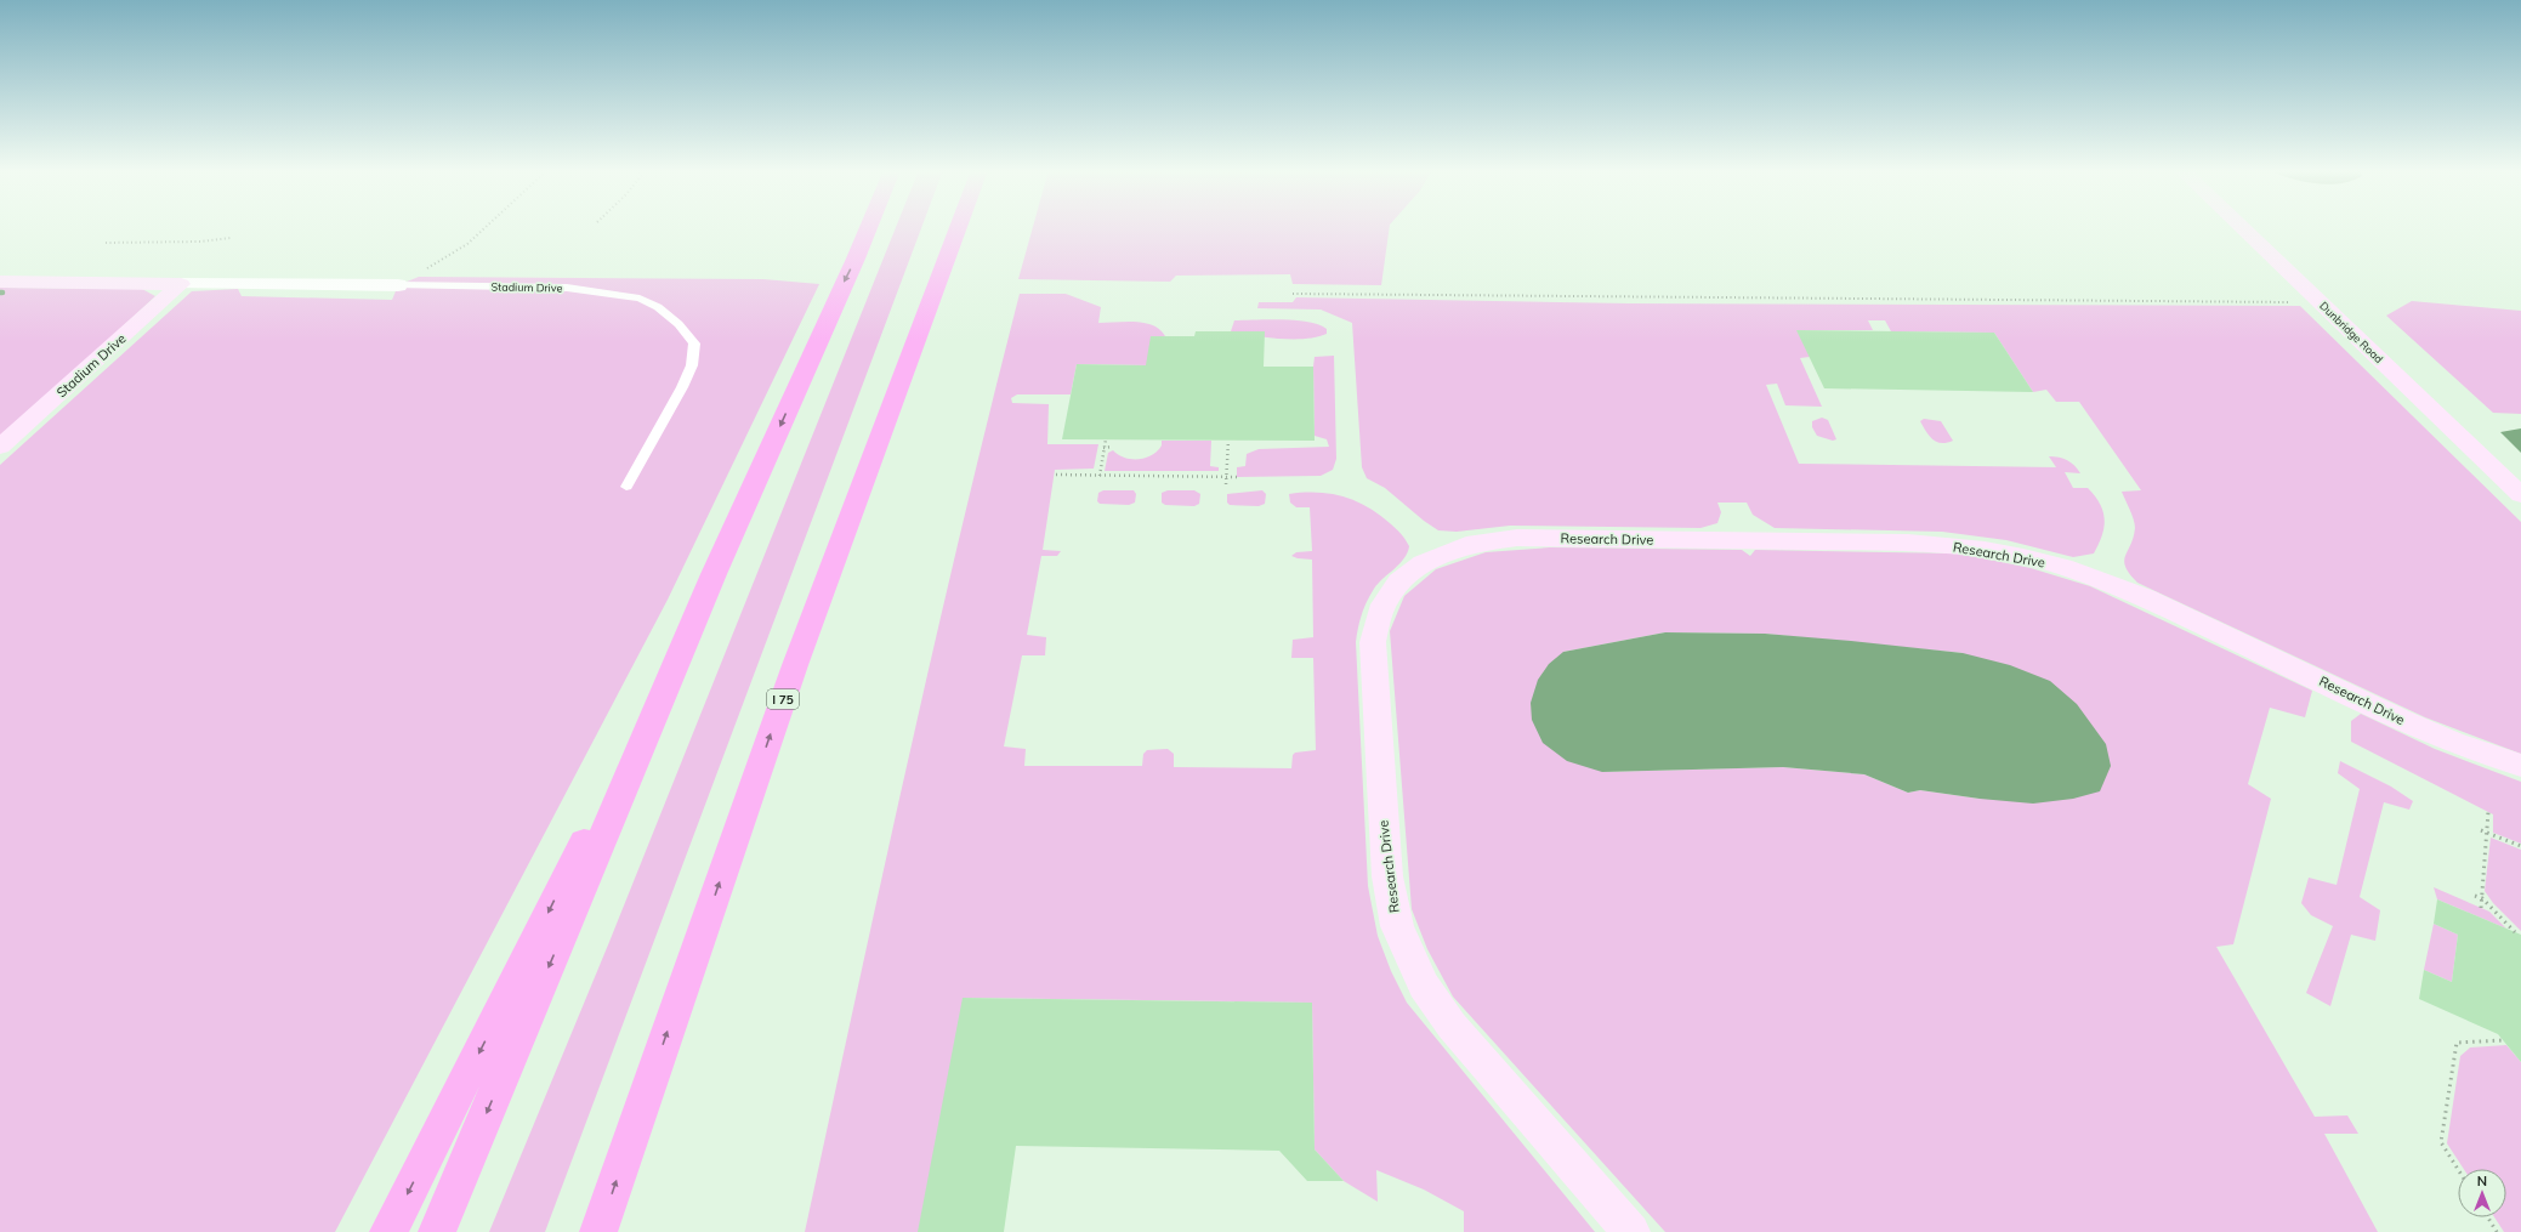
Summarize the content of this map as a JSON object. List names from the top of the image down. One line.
{"streets":{"highway":["I 75"],"street":["Stadium Drive","Dunbridge Road","Research Drive"]},"north":"top"}
